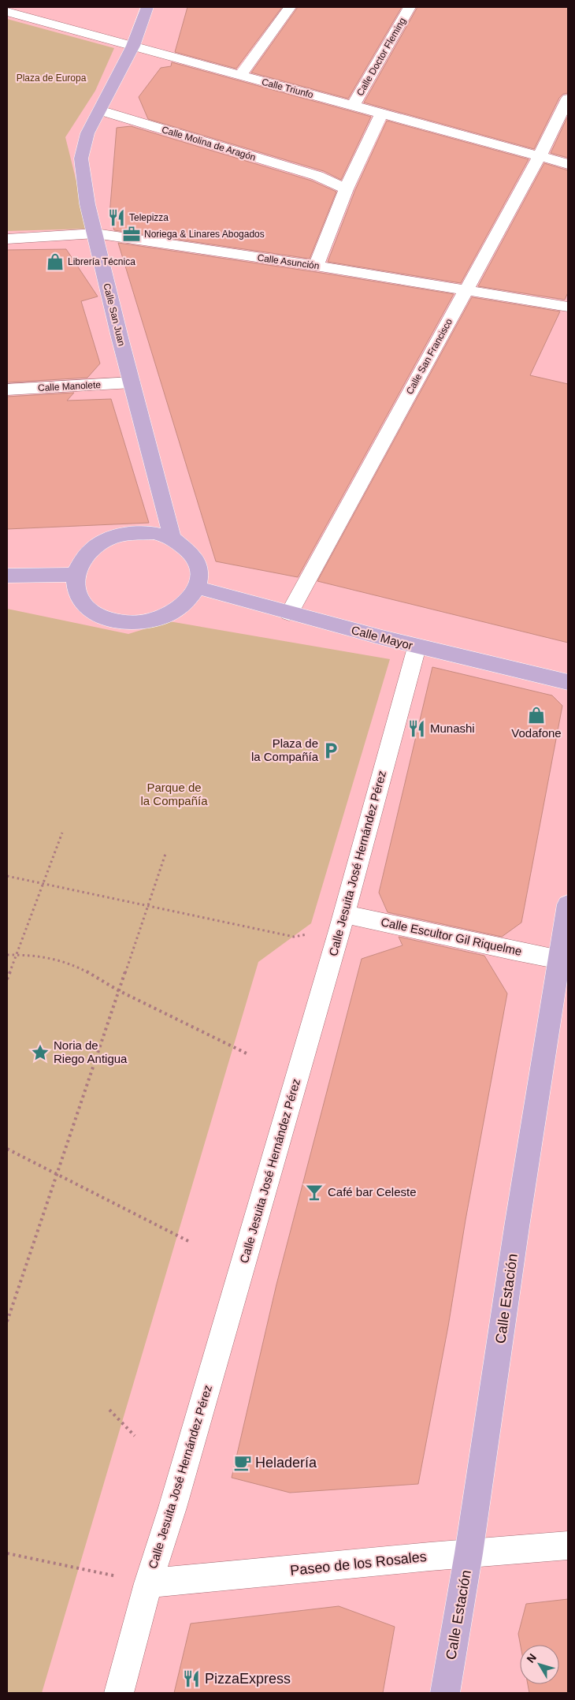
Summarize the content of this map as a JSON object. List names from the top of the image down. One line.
{"streets":{"main road":["Calle San Juan","Calle Mayor","Calle Estación"],"street":["Calle Doctor Fleming","Calle Triunfo","Calle Molina de Aragón","Calle Asunción","Calle San Francisco","Calle Manolete","Calle Jesuita José Hernández Pérez","Calle Escultor Gil Riquelme","Paseo de los Rosales"]},"crossings":[["Calle Doctor Fleming","Calle Triunfo"],["Calle Triunfo","Calle San Juan"],["Calle Triunfo","Calle San Francisco"],["Calle Molina de Aragón","Calle San Juan"],["Calle Asunción","Calle San Juan"],["Calle Asunción","Calle San Francisco"],["Calle San Juan","Calle Manolete"],["Calle San Juan","Calle Mayor"],["Calle San Francisco","Calle Mayor"],["Calle Mayor","Calle Jesuita José Hernández Pérez"],["Calle Jesuita José Hernández Pérez","Calle Escultor Gil Riquelme"],["Calle Jesuita José Hernández Pérez","Paseo de los Rosales"],["Calle Escultor Gil Riquelme","Calle Estación"],["Calle Estación","Paseo de los Rosales"]],"parks":["Plaza de Europa","Parque de la Compañía"],"places":{"restaurant":["Telepizza","Munashi","PizzaExpress"],"office":["Noriega & Linares Abogados"],"shop":["Librería Técnica","Vodafone"],"parking":["Plaza de la Compañía"],"place":["Noria de Riego Antigua"],"bar":["Café bar Celeste"],"cafe":["Heladería"]},"north":"top left"}
